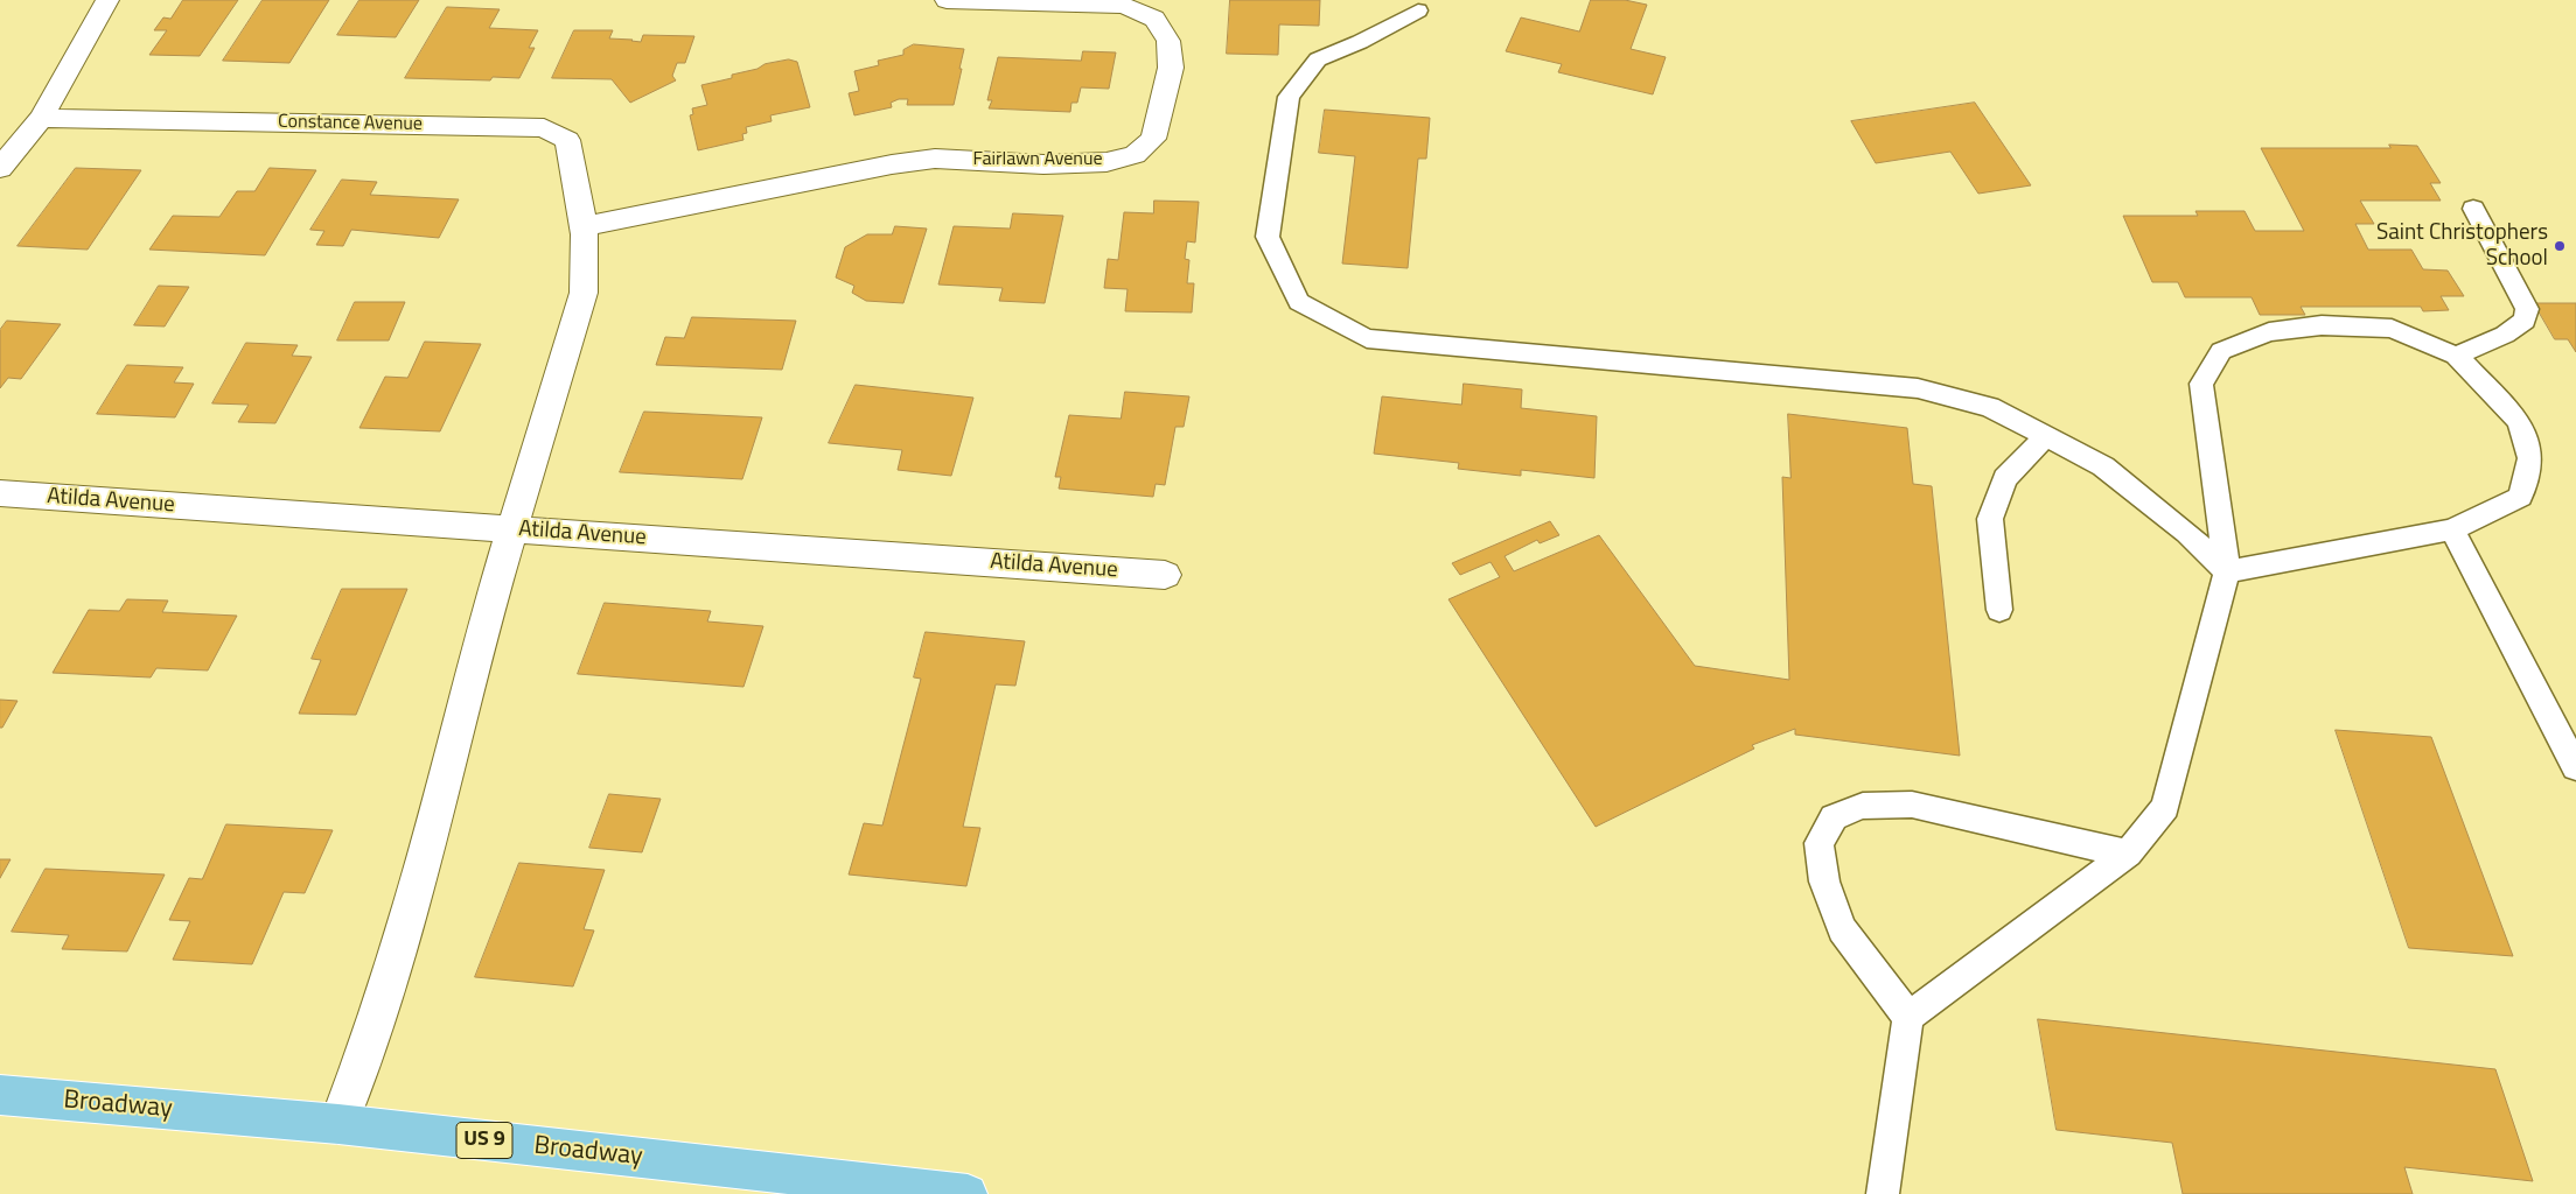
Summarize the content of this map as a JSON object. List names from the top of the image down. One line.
{"streets":{"main road":["Broadway","US 9"],"street":["Constance Avenue","Fairlawn Avenue","Atilda Avenue"]},"crossings":[["Constance Avenue","Fairlawn Avenue"]],"places":["Saint Christophers School"]}
